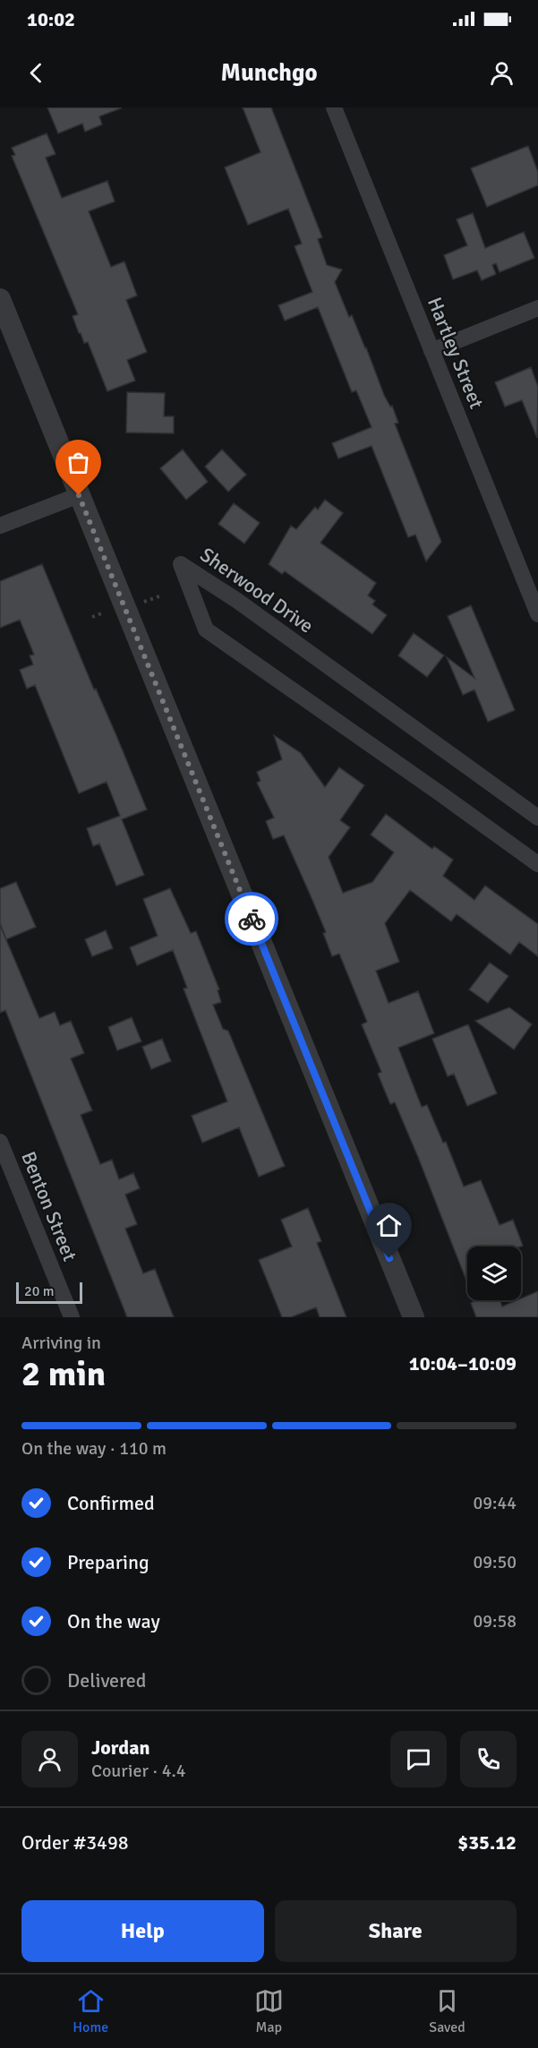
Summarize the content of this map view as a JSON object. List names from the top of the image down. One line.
{"streets":{"street":["Hartley Street","Sherwood Drive","Benton Street"]},"scale_bar":"20 m","page":{"status":"10:02","header":"Munchgo","scale":"20 m","heading":["2 min","Arriving in","10:04–10:09"],"panel":["Jordan","Courier · 4.4","Order #3498","$35.12"],"bar":"On the way · 110 m","list":[["Confirmed","09:44"],["Preparing","09:50"],["On the way","09:58"],"Delivered"],"buttons":["Help","Share"],"tabs":["Home","Map","Saved"]}}
